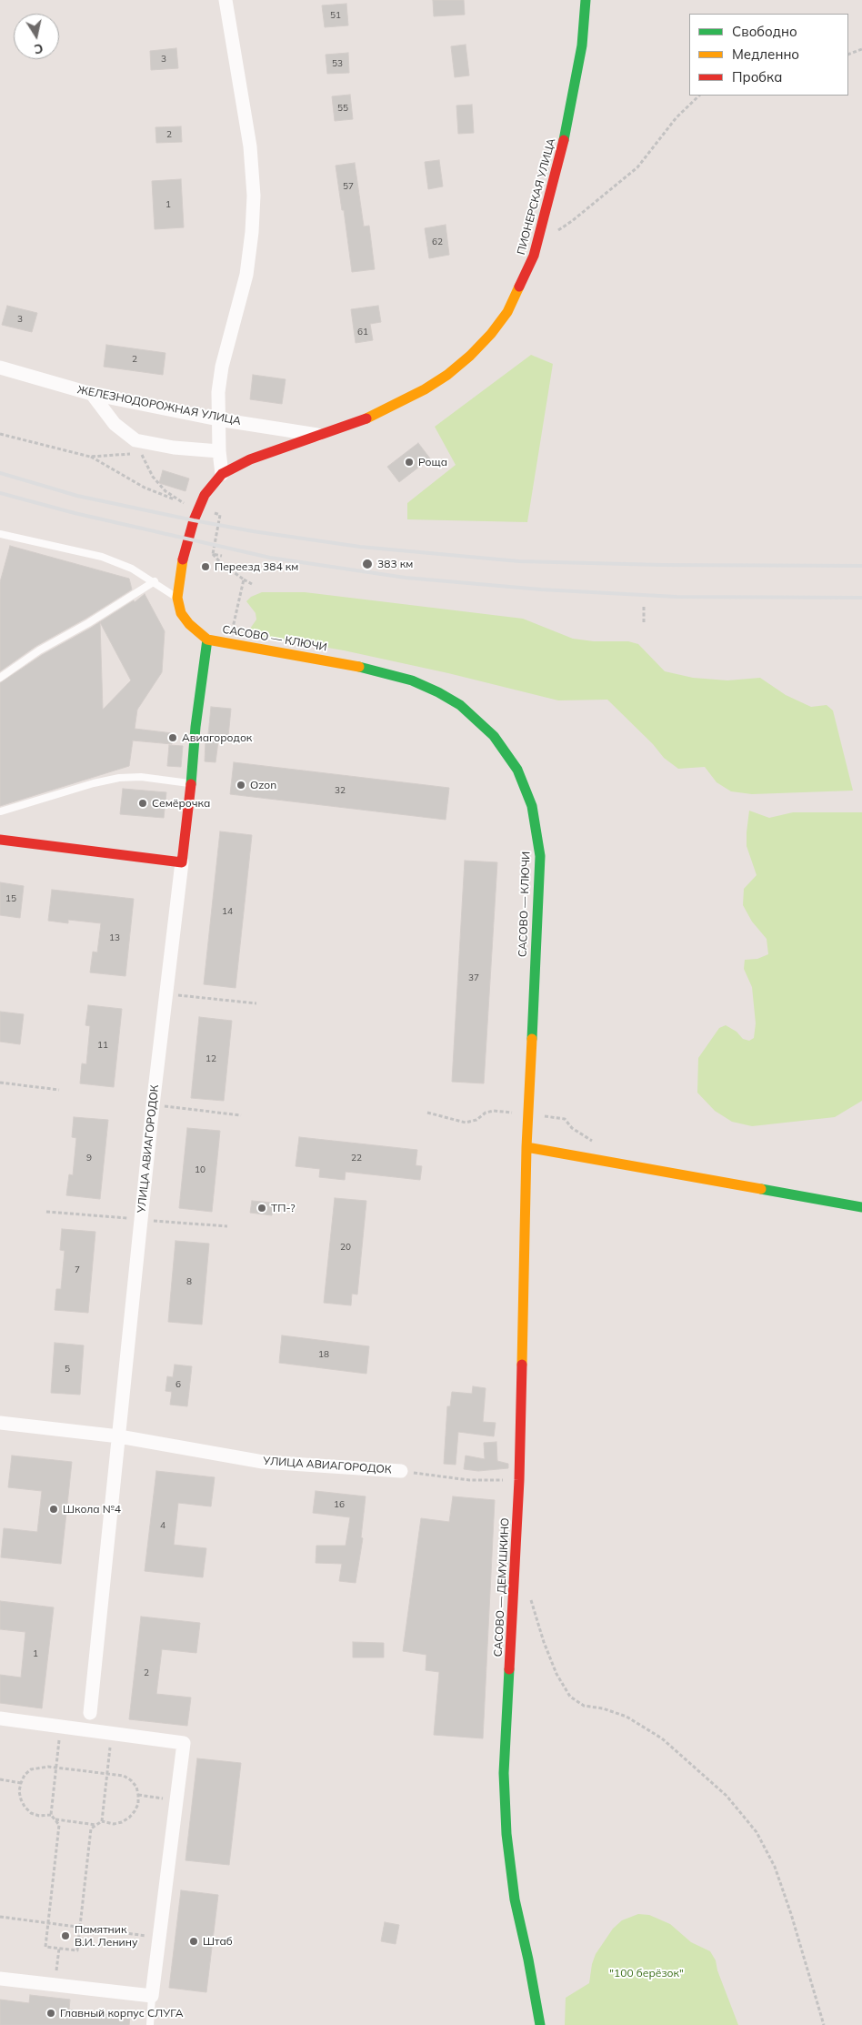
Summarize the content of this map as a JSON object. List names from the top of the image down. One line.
{"streets":{"street":["ПИОНЕРСКАЯ УЛИЦА","ЖЕЛЕЗНОДОРОЖНАЯ УЛИЦА","САСОВО — КЛЮЧИ","УЛИЦА АВИАГОРОДОК","САСОВО — ДЕМУШКИНО"]},"crossings":[["ПИОНЕРСКАЯ УЛИЦА","ЖЕЛЕЗНОДОРОЖНАЯ УЛИЦА"],["САСОВО — КЛЮЧИ","УЛИЦА АВИАГОРОДОК"],["САСОВО — КЛЮЧИ","САСОВО — ДЕМУШКИНО"]],"parks":["\"100 берёзок\""],"places":["Роща","383 км","Переезд 384 км","Авиагородок","Ozon","Семёрочка","ТП-?","Школа №4","Памятник В.И. Ленину","Штаб","Главный корпус СЛУГА"],"house_numbers":["51","3","53","55","2","57","1","62","3","61","2","32","15","14","13","37","11","12","9","22","10","20","7","8","18","5","6","16","4","1","2"],"legend":["Свободно","Медленно","Пробка"],"north":"bottom"}
